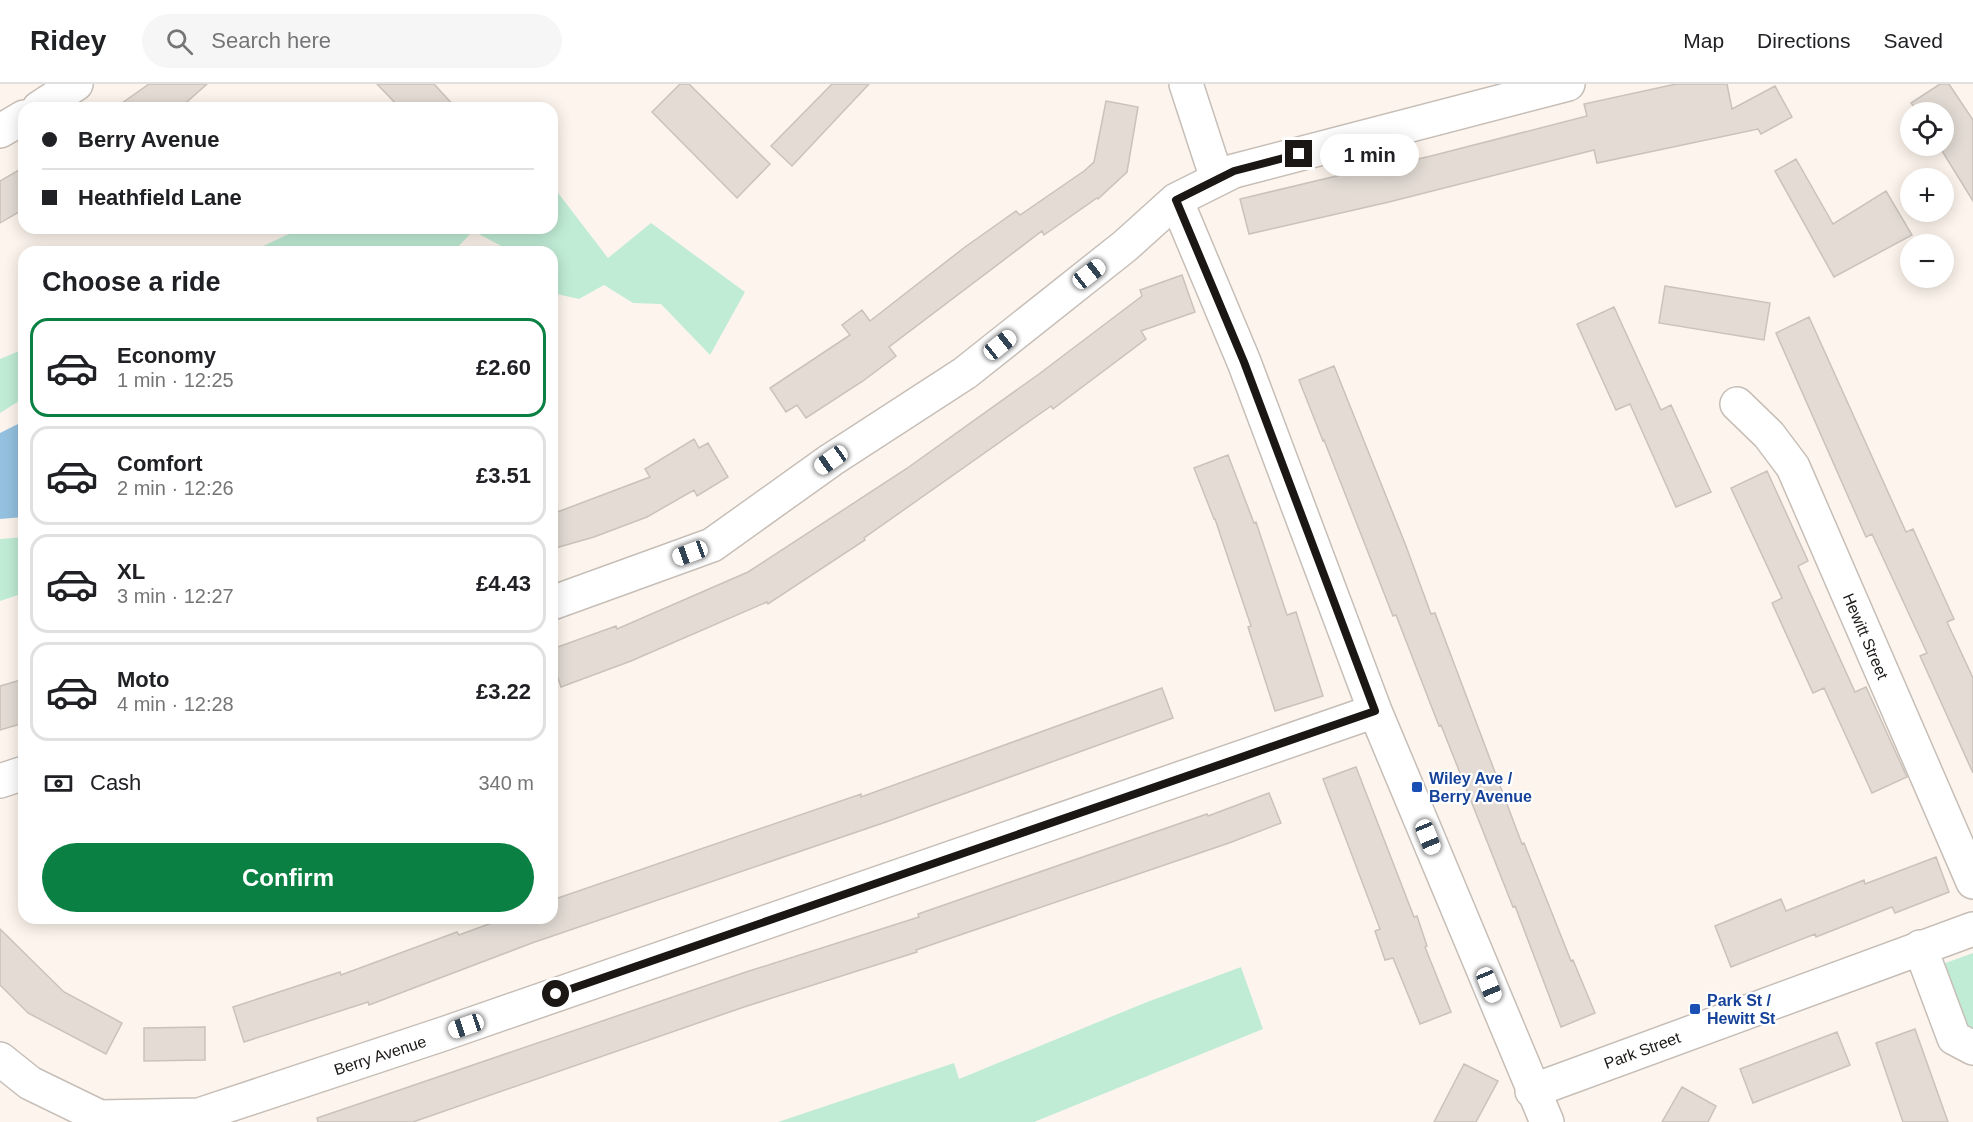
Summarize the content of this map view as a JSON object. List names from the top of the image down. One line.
{"streets":{"street":["Hewitt Street","Park Street","Berry Avenue"]},"places":{"transit":["Wiley Ave / Berry Avenue","Park St / Hewitt St"]},"page":{"header":"Ridey","search":"Search here","nav":["Map","Directions","Saved"],"map_buttons":["+","−"],"banner":["Berry Avenue","Heathfield Lane"],"bubble":"1 min","heading":"Choose a ride","list":[{"name":"Economy","note":"1 min · 12:25","value":"£2.60"},{"name":"Comfort","note":"2 min · 12:26","value":"£3.51"},{"name":"XL","note":"3 min · 12:27","value":"£4.43"},{"name":"Moto","note":"4 min · 12:28","value":"£3.22"}],"pay":["Cash","340 m"],"buttons":"Confirm"}}
